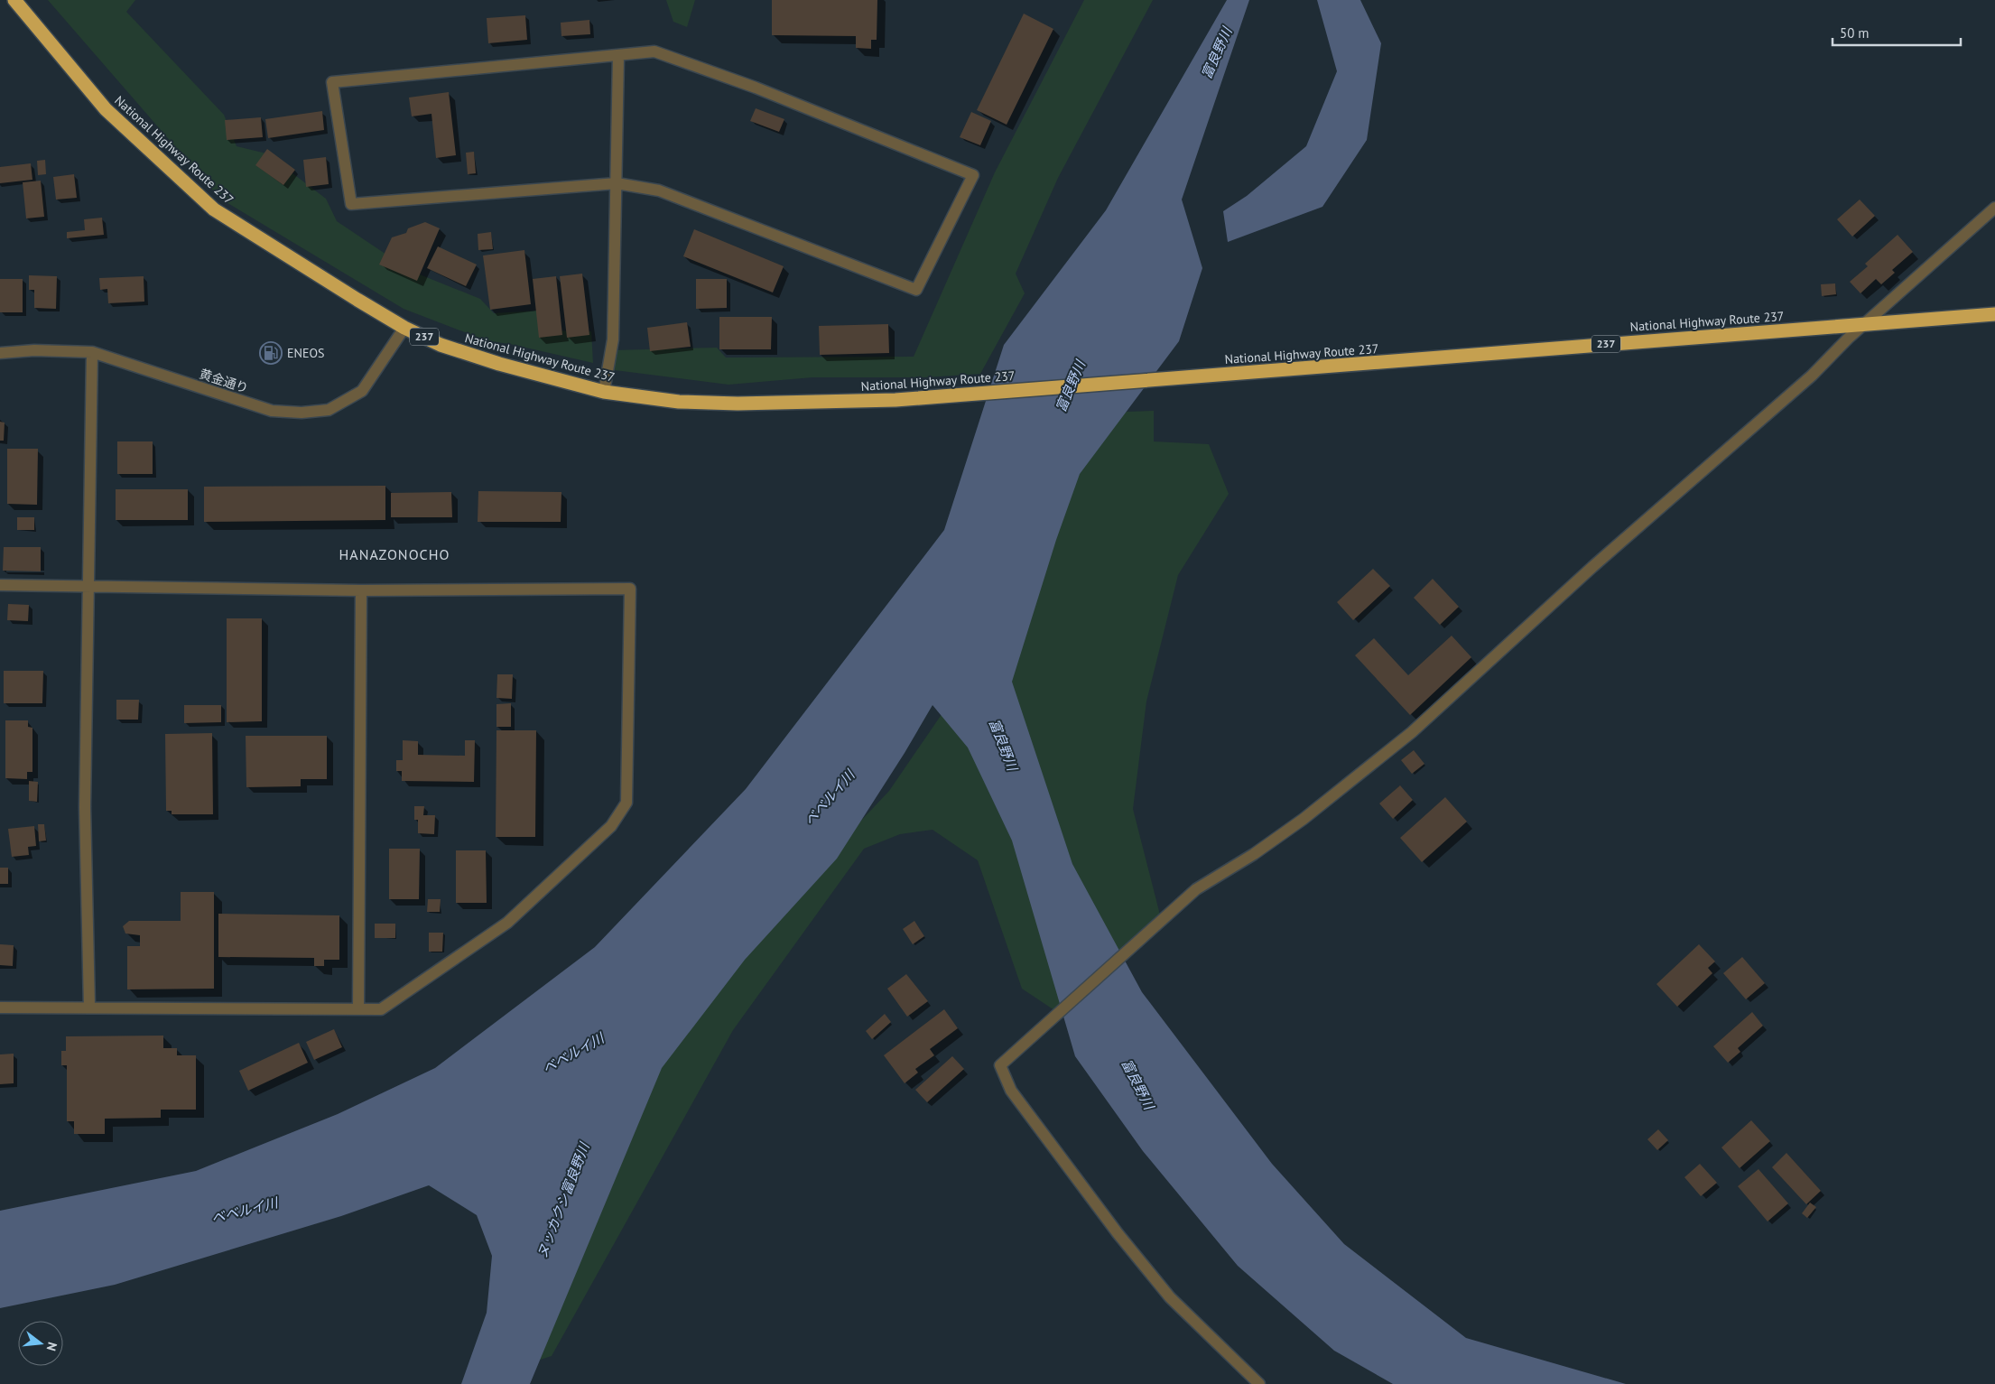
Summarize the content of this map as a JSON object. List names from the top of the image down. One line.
{"streets":{"highway":["National Highway Route 237","237"],"street":["黄金通り"]},"crossings":[["National Highway Route 237","黄金通り"]],"districts":["HANAZONOCHO"],"water":["富良野川","ベベルイ川","ヌッカクシ富良野川"],"places":{"fuel station":["ENEOS"]},"scale_bar":"50 m","north":"right"}
